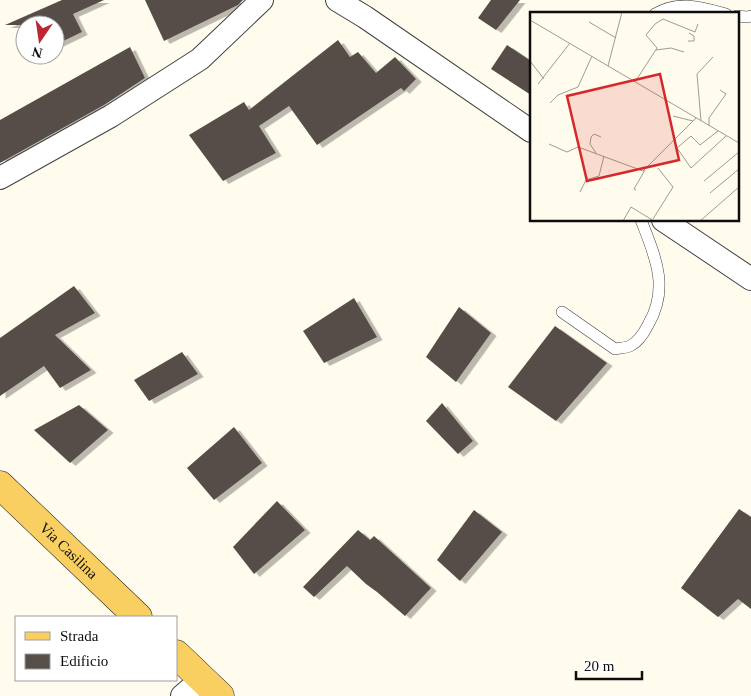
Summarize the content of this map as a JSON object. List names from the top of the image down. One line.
{"streets":{"main road":["Via Casilina"]},"legend":["Strada","Edificio"],"scale_bar":"20 m","north":"bottom"}
